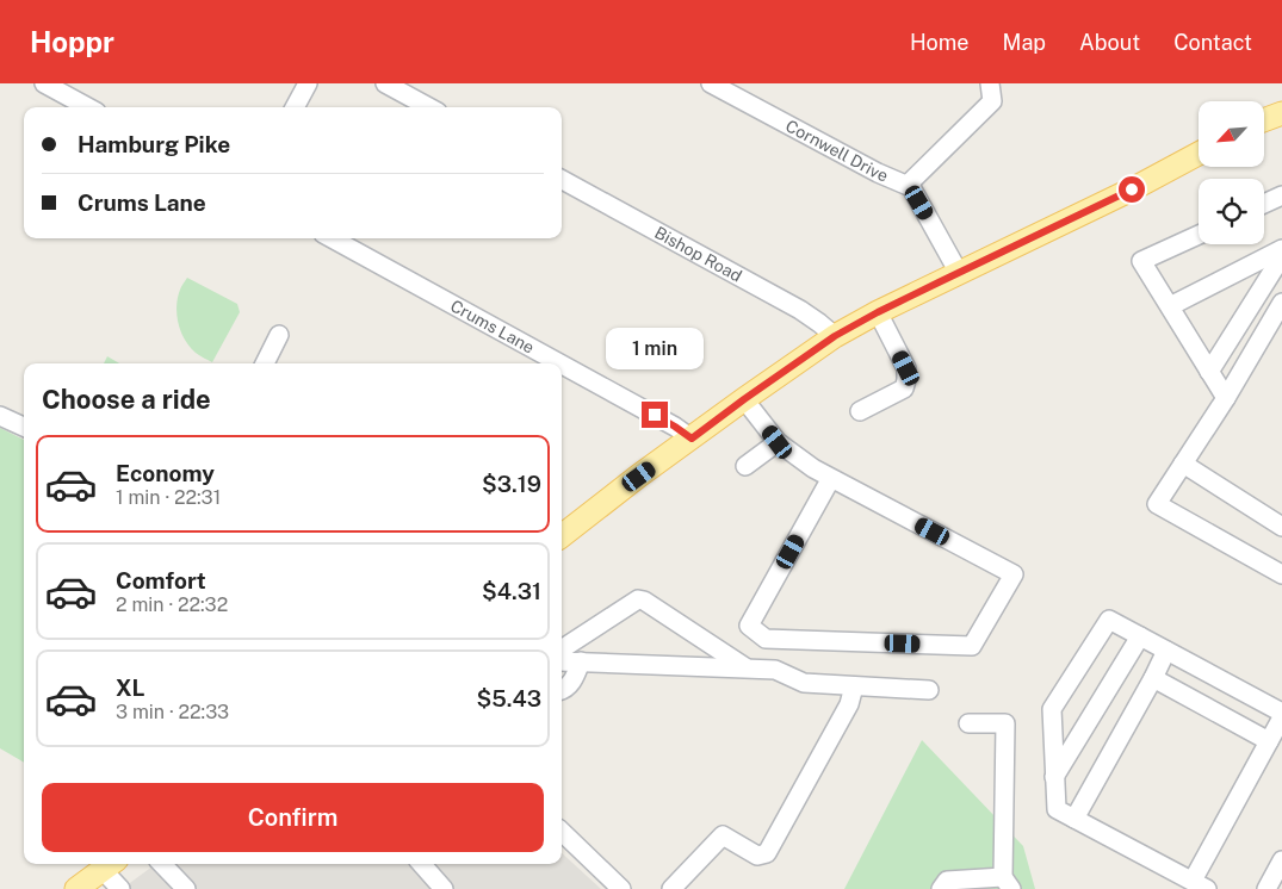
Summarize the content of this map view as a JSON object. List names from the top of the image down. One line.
{"streets":{"street":["Cornwell Drive","Bishop Road","Crums Lane"]},"north":"bottom left","page":{"header":"Hoppr","nav":["Home","Map","About","Contact"],"banner":["Hamburg Pike","Crums Lane"],"bubble":"1 min","heading":"Choose a ride","list":[{"name":"Economy","note":"1 min · 22:31","value":"$3.19"},{"name":"Comfort","note":"2 min · 22:32","value":"$4.31"},{"name":"XL","note":"3 min · 22:33","value":"$5.43"}],"buttons":"Confirm"}}
